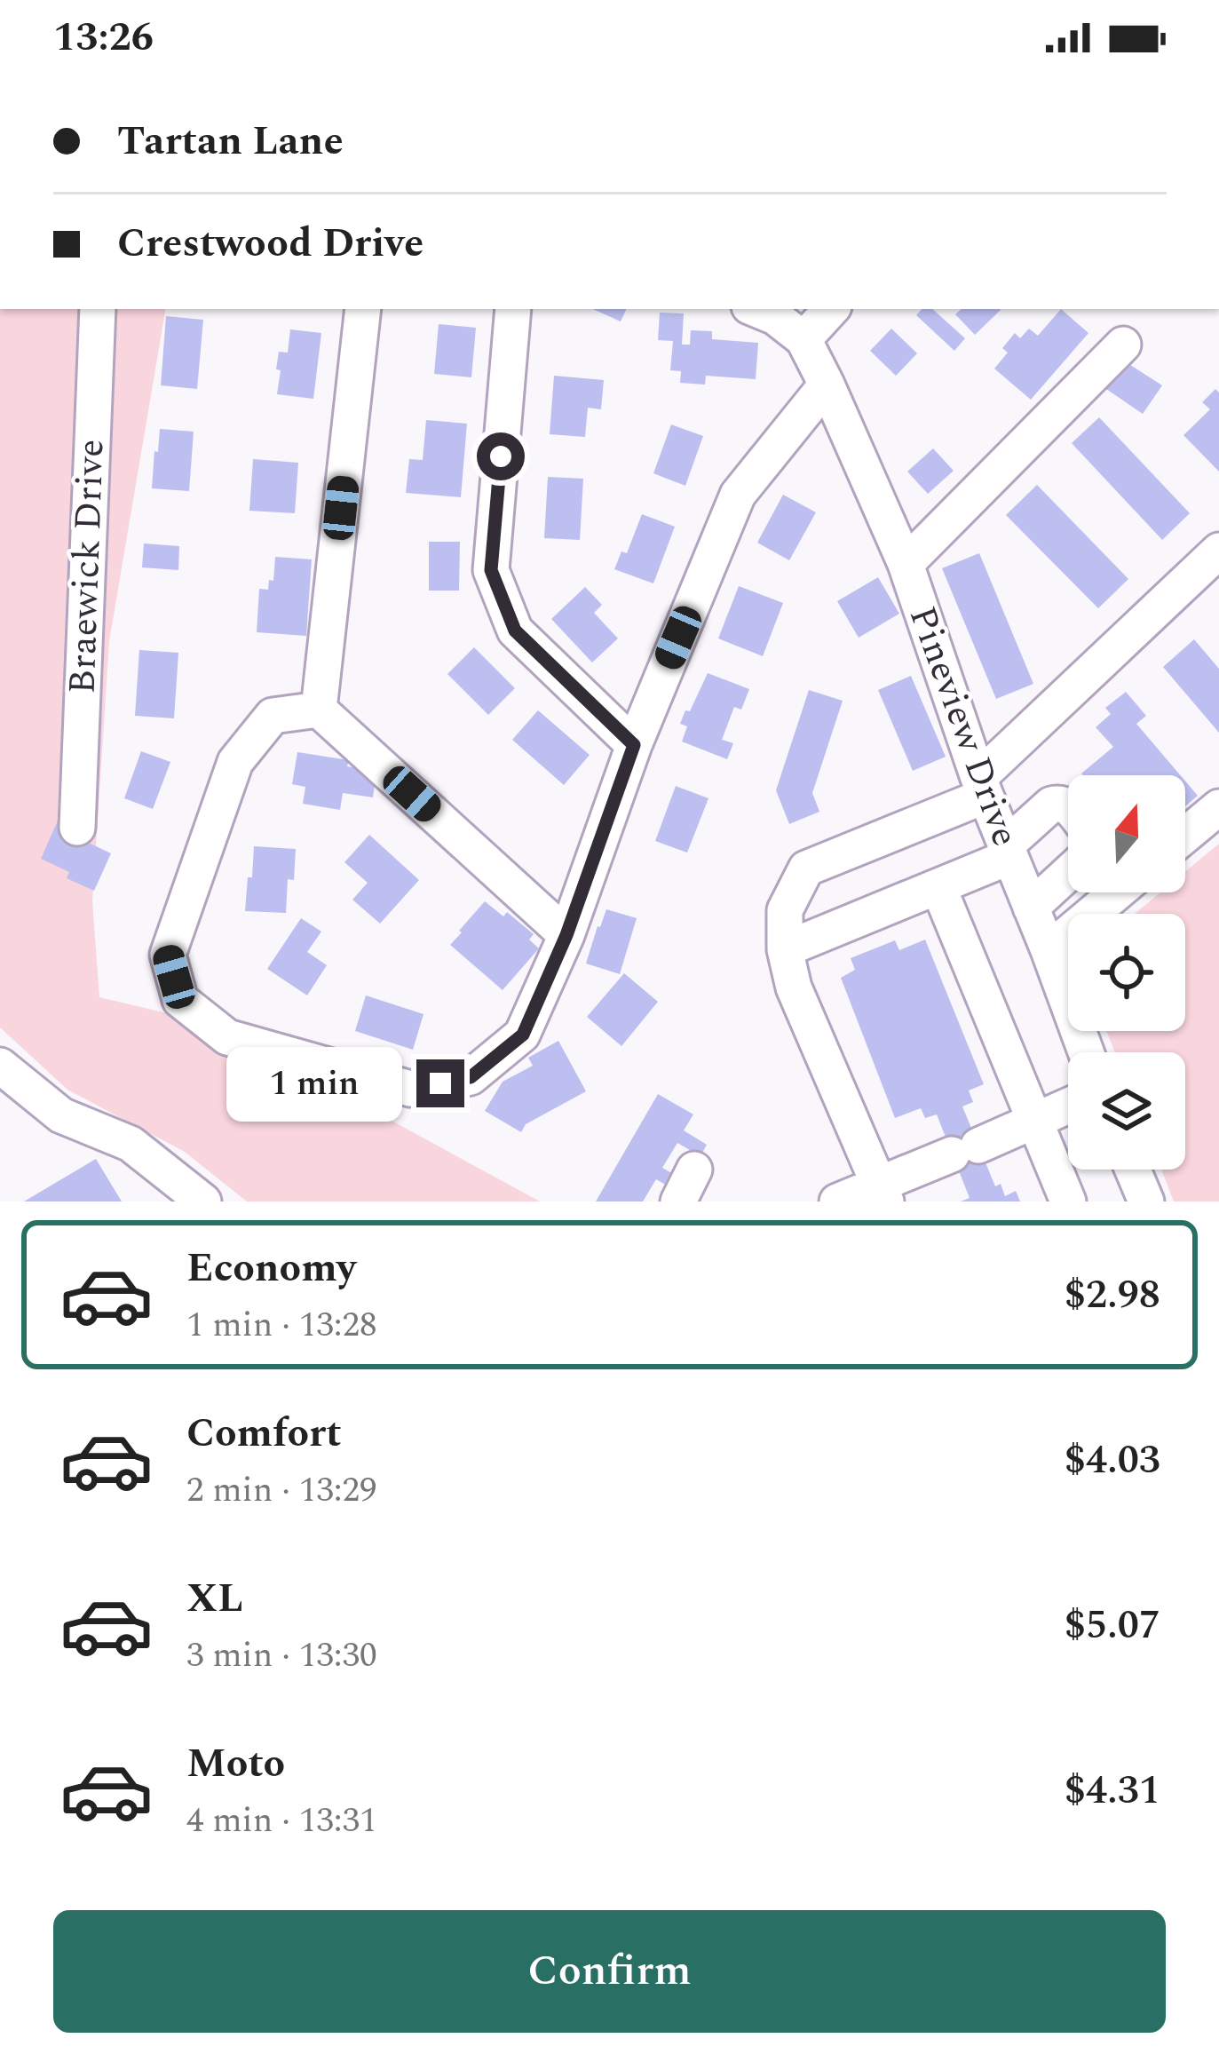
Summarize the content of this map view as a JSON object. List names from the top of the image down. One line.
{"streets":{"street":["Braewick Drive","Pineview Drive"]},"north":"top","page":{"status":"13:26","banner":["Tartan Lane","Crestwood Drive"],"bubble":"1 min","list":[{"name":"Economy","note":"1 min · 13:28","value":"$2.98"},{"name":"Comfort","note":"2 min · 13:29","value":"$4.03"},{"name":"XL","note":"3 min · 13:30","value":"$5.07"},{"name":"Moto","note":"4 min · 13:31","value":"$4.31"}],"buttons":"Confirm"}}
